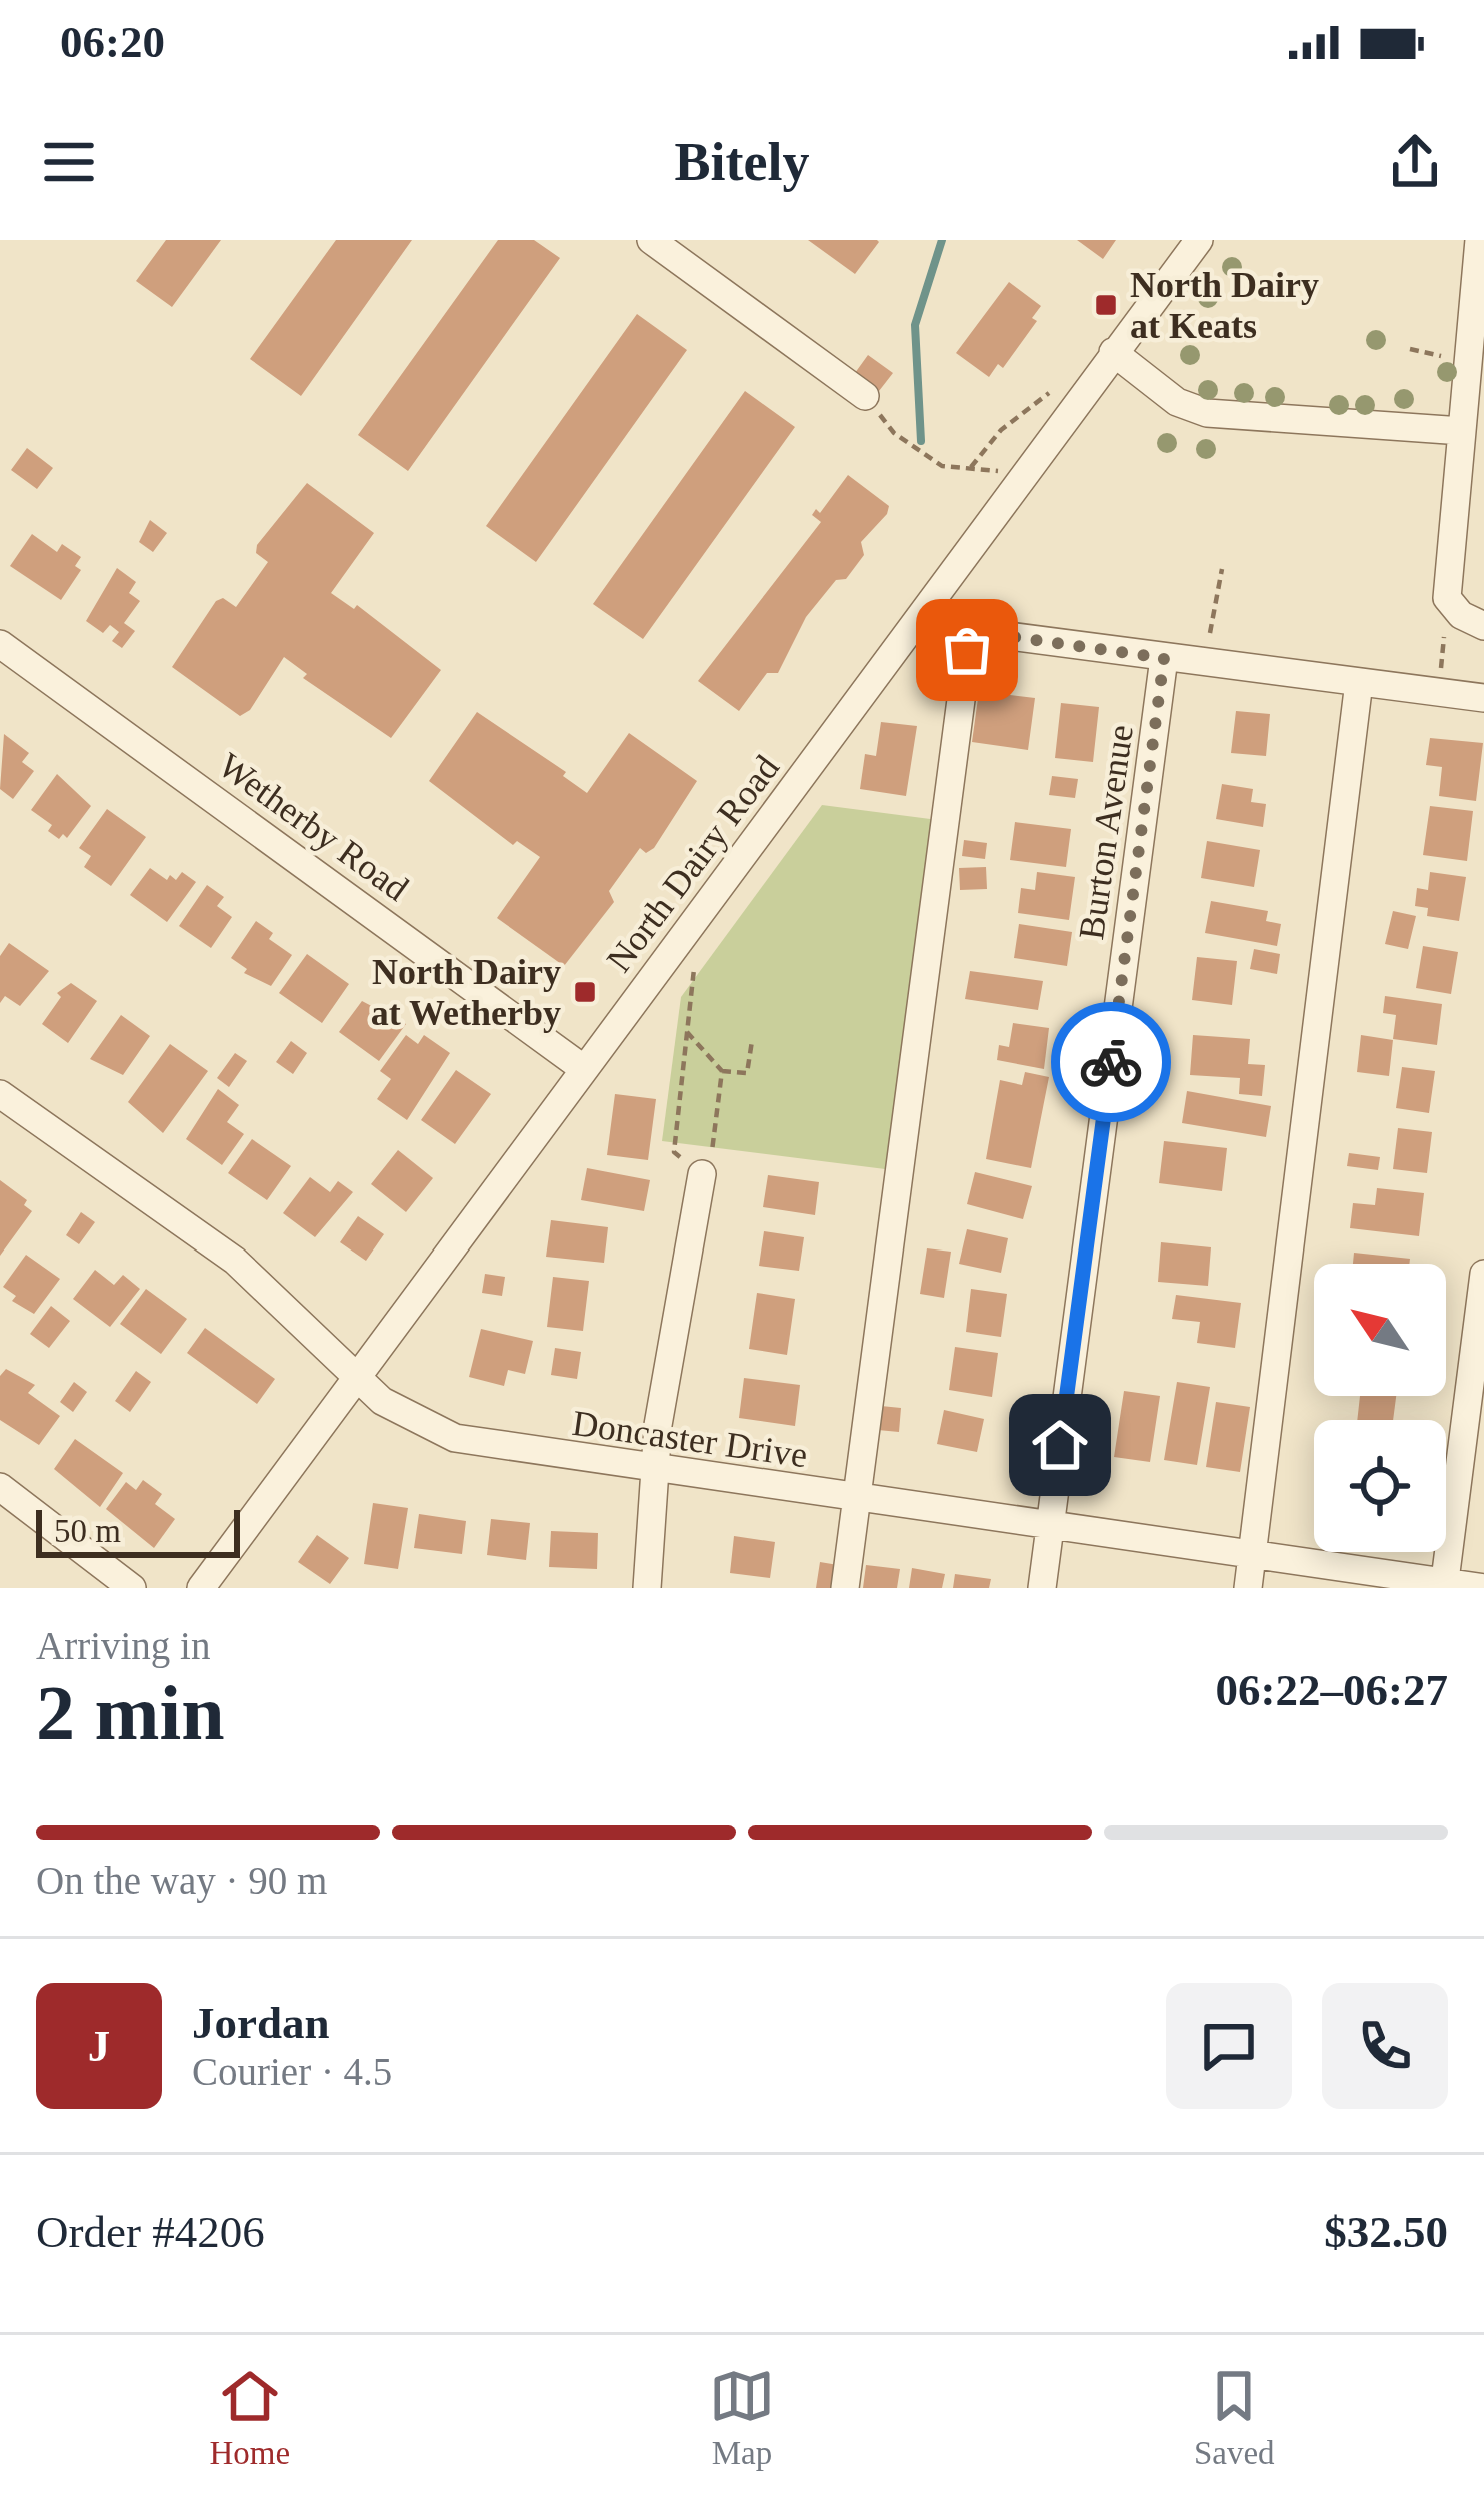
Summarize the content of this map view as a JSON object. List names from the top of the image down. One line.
{"streets":{"street":["Wetherby Road","Burton Avenue","North Dairy Road","Doncaster Drive"]},"crossings":[["Wetherby Road","North Dairy Road"],["Burton Avenue","Doncaster Drive"],["North Dairy Road","Doncaster Drive"]],"places":{"transit":["North Dairy at Keats","North Dairy at Wetherby"]},"scale_bar":"50 m","north":"top left","page":{"status":"06:20","header":"Bitely","scale":"50 m","heading":["2 min","Arriving in","06:22–06:27"],"panel":["Jordan","Courier · 4.5","Order #4206","$32.50"],"bar":"On the way · 90 m","round":"J","tabs":["Home","Map","Saved"]}}
